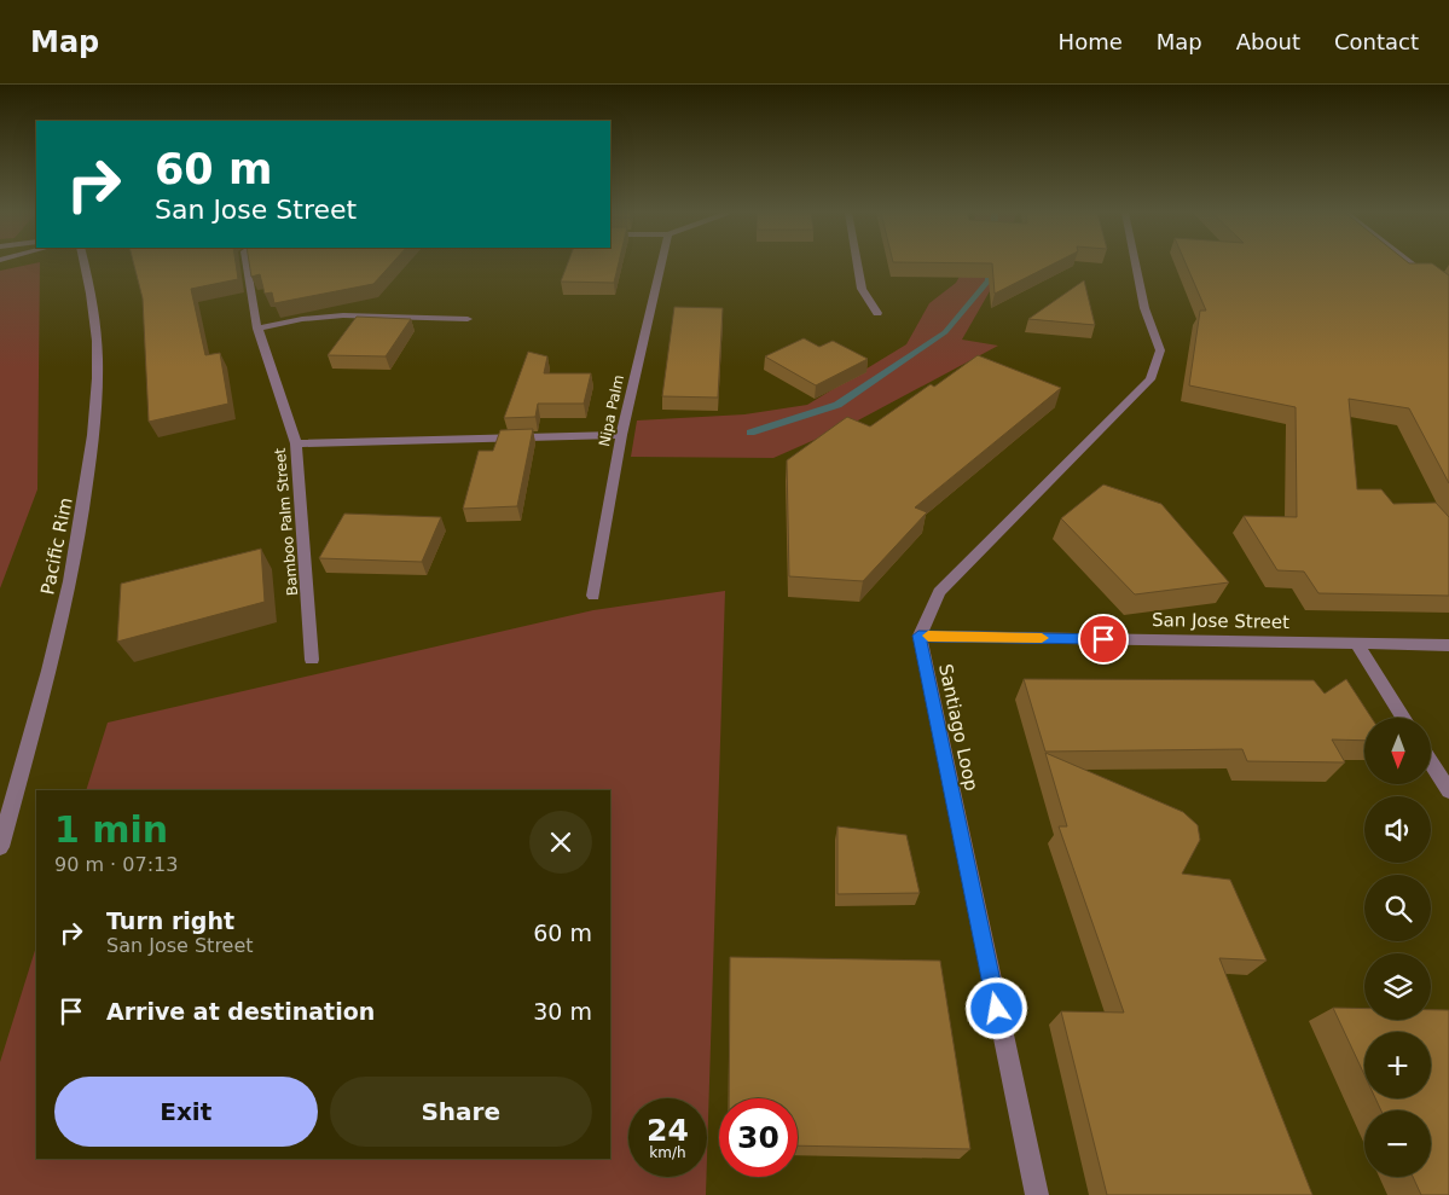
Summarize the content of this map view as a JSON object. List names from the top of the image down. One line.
{"streets":{"street":["Nipa Palm","Bamboo Palm Street","Pacific Rim","San Jose Street","Santiago Loop"]},"crossings":[["San Jose Street","Santiago Loop"]],"north":"bottom","page":{"header":"Map","nav":["Home","Map","About","Contact"],"turn":["60 m","San Jose Street"],"map_buttons":["+","−"],"heading":["1 min","90 m · 07:13"],"list":[{"name":"Turn right","note":"San Jose Street","value":"60 m"},{"name":"Arrive at destination","value":"30 m"}],"buttons":["Exit","Share"],"speed":"24 km/h","limit":"30"}}
